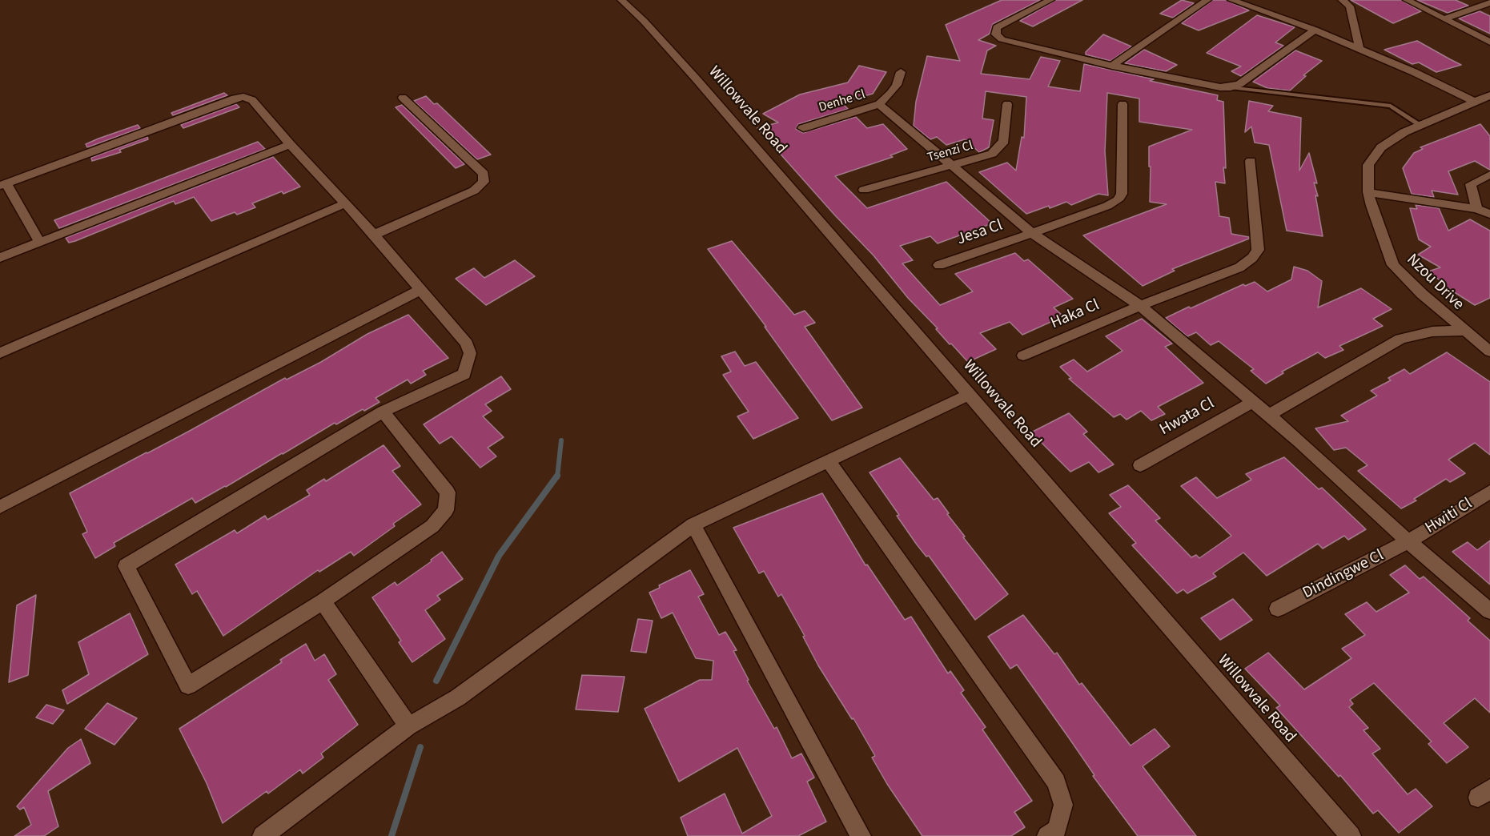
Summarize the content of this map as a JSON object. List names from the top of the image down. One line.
{"streets":{"street":["Denhe Cl","Willowvale Road","Tsenzi Cl","Jesa Cl","Nzou Drive","Haka Cl","Hwata Cl","Hwiti Cl","Dindingwe Cl"]},"crossings":[["Hwiti Cl","Dindingwe Cl"]]}
